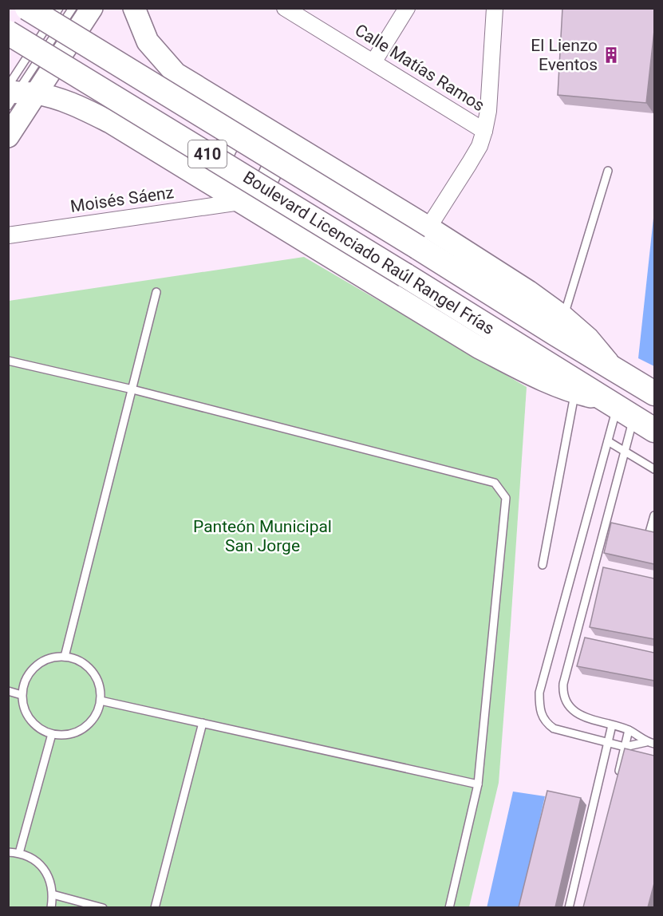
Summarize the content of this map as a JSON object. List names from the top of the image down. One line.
{"streets":{"main road":["410","Boulevard Licenciado Raúl Rangel Frías"],"street":["Calle Matías Ramos","Moisés Sáenz"]},"parks":["Panteón Municipal San Jorge"],"places":{"building":["El Lienzo Eventos"]}}
